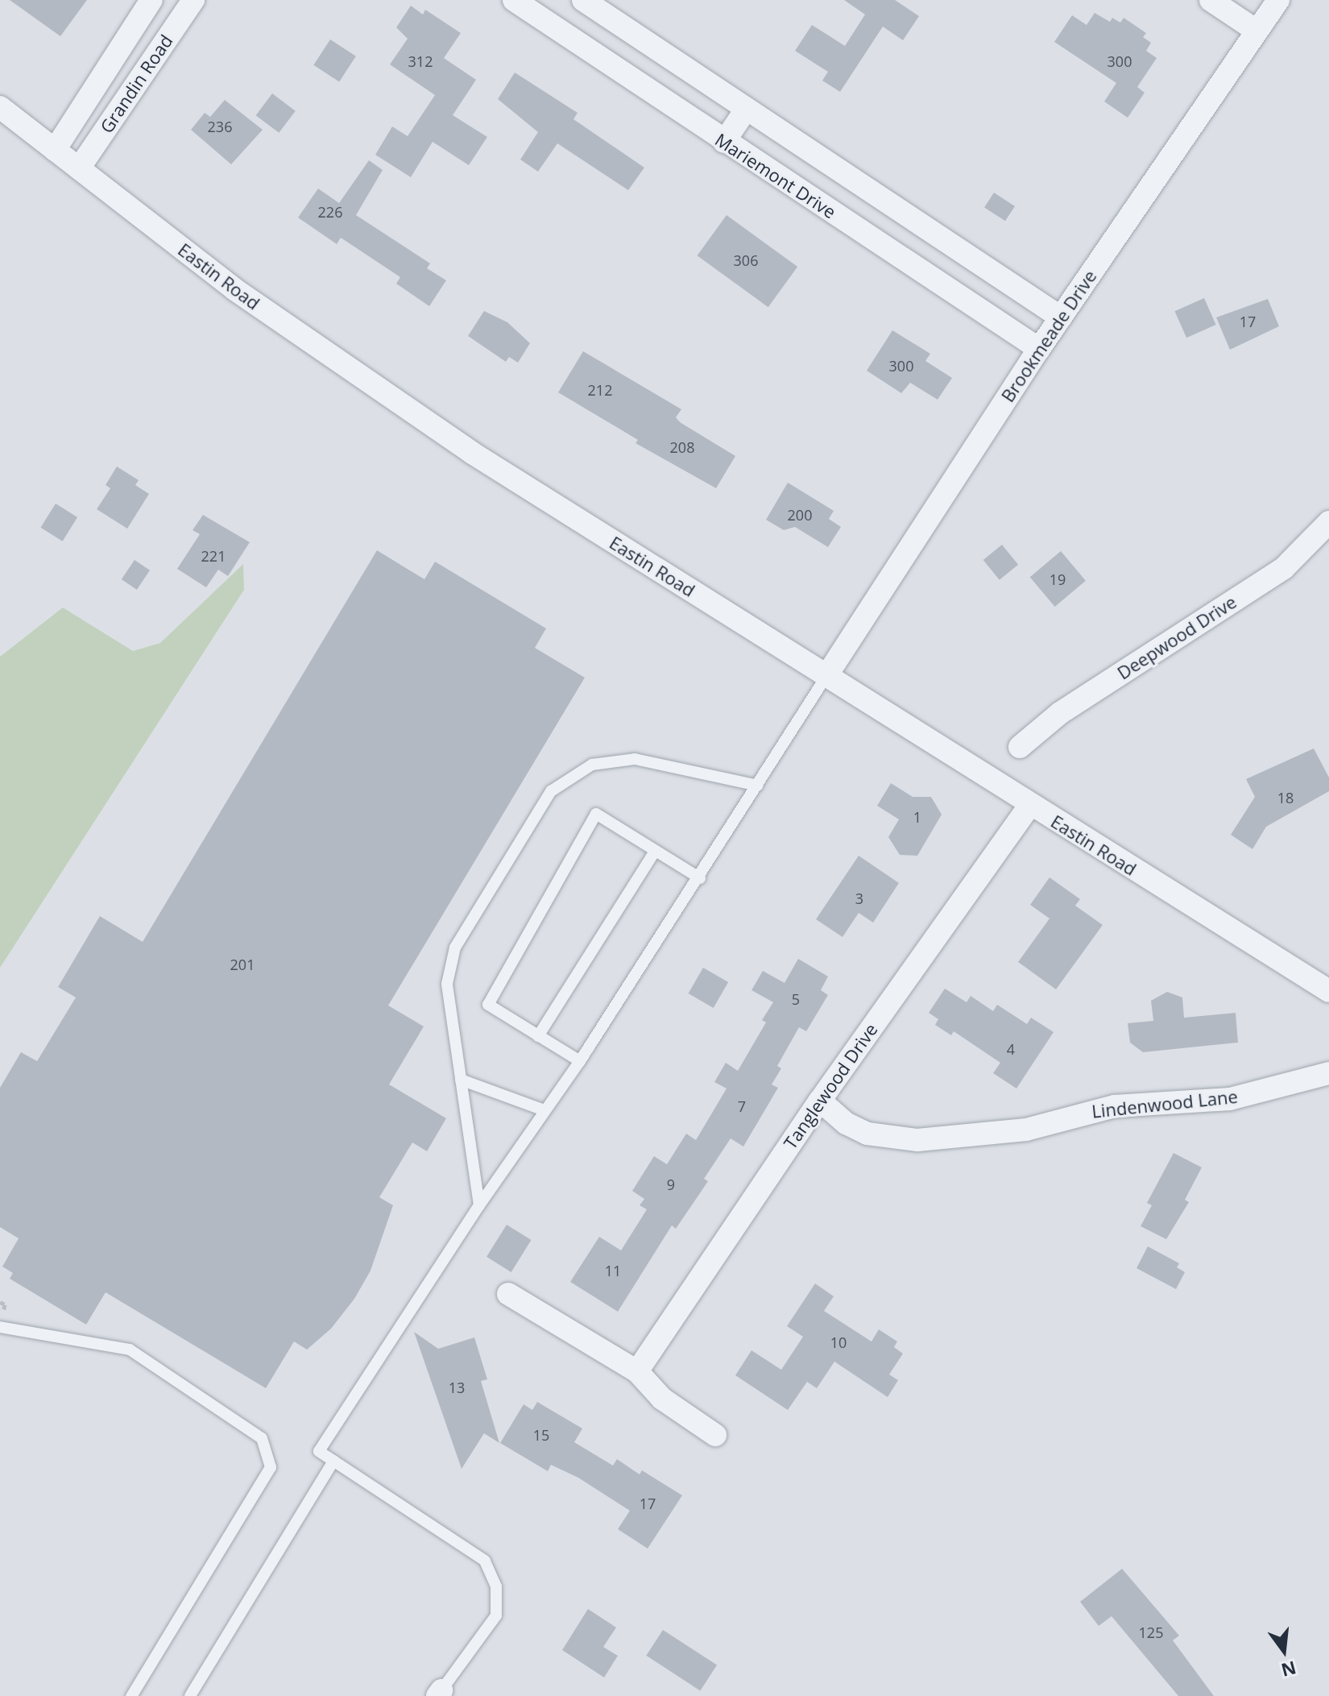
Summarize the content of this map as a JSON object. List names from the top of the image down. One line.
{"streets":{"street":["Grandin Road","Mariemont Drive","Eastin Road","Brookmeade Drive","Deepwood Drive","Tanglewood Drive","Lindenwood Lane"]},"crossings":[["Grandin Road","Eastin Road"],["Mariemont Drive","Brookmeade Drive"],["Eastin Road","Brookmeade Drive"],["Eastin Road","Tanglewood Drive"],["Tanglewood Drive","Lindenwood Lane"]],"house_numbers":["312","300","236","226","306","17","300","212","208","200","221","19","18","1","3","201","5","4","7","9","11","10","13","15","17","125"],"north":"bottom"}
